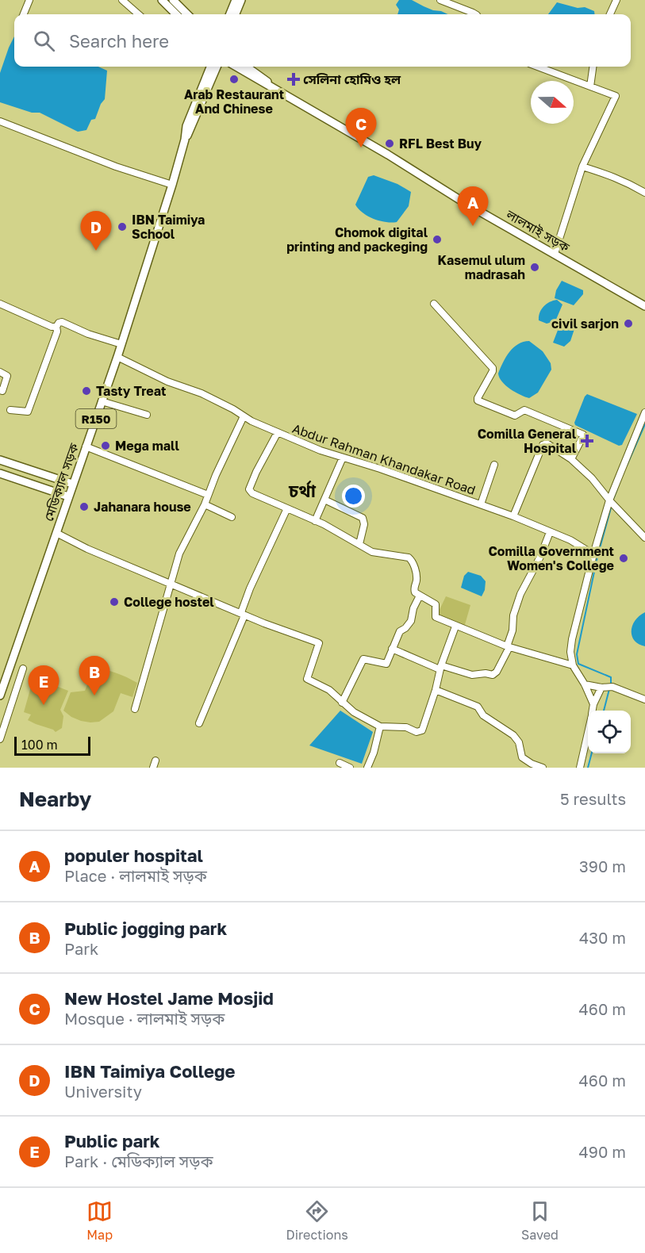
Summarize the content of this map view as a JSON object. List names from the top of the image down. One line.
{"streets":{"main road":["লালমাই সড়ক","R150","মেডিক্যাল সড়ক"],"street":["Abdur Rahman Khandakar Road"]},"crossings":[["Abdur Rahman Khandakar Road","মেডিক্যাল সড়ক"]],"districts":["চর্থা"],"places":{"other":["Arab Restaurant And Chinese","RFL Best Buy","IBN Taimiya School","Chomok digital printing and packeging","Kasemul ulum madrasah","civil sarjon","Tasty Treat","Mega mall","Jahanara house","Comilla Government Women's College","College hostel"],"health":["সেলিনা হোমিও হল","Comilla General Hospital"]},"scale_bar":"100 m","north":"right","page":{"search":"Search here","pins":["C","A","D","B","E"],"scale":"100 m","heading":["Nearby","5 results"],"list":[{"mark":"A","name":"populer hospital","note":"Place · লালমাই সড়ক","value":"390 m"},{"mark":"B","name":"Public jogging park","note":"Park","value":"430 m"},{"mark":"C","name":"New Hostel Jame Mosjid","note":"Mosque · লালমাই সড়ক","value":"460 m"},{"mark":"D","name":"IBN Taimiya College","note":"University","value":"460 m"},{"mark":"E","name":"Public park","note":"Park · মেডিক্যাল সড়ক","value":"490 m"}],"nav":["Map","Directions","Saved"]}}
